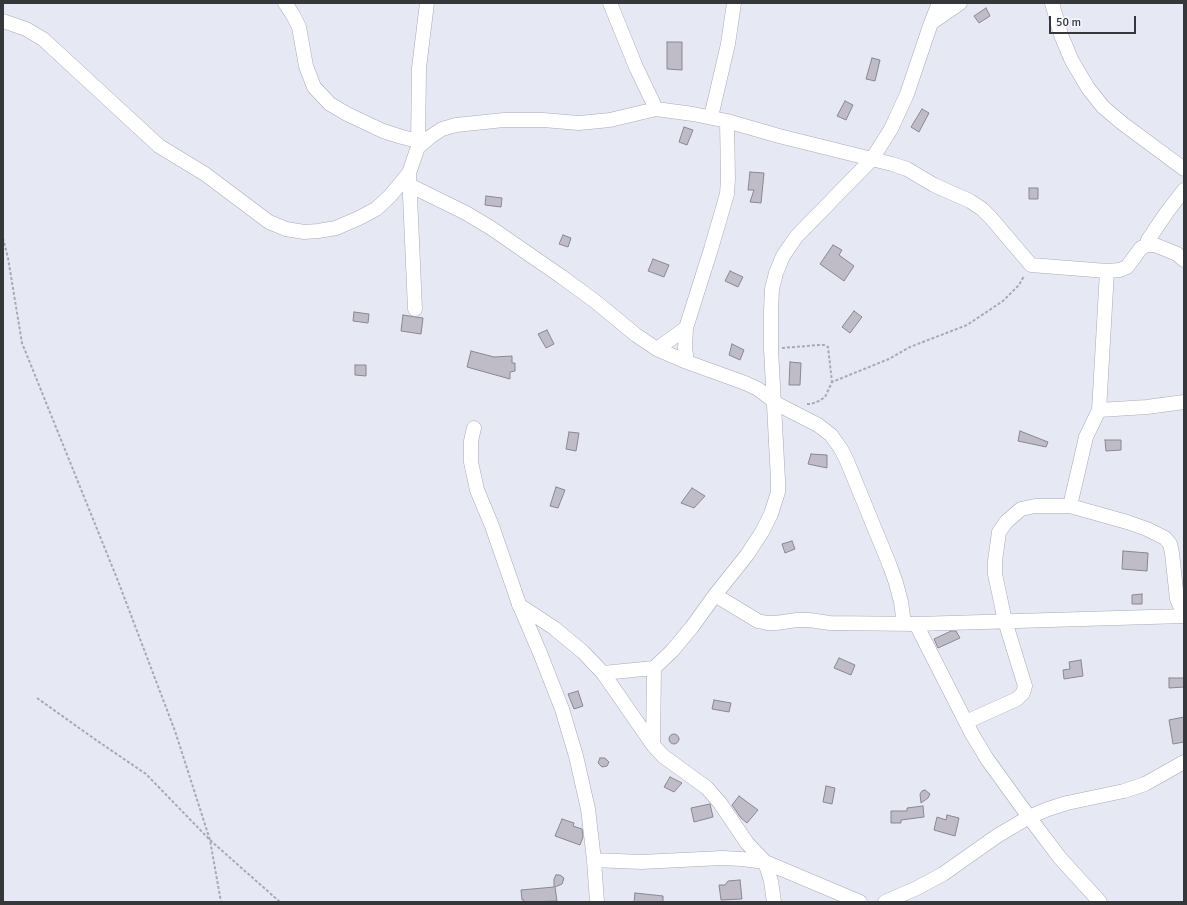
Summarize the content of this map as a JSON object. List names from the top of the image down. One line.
{"scale_bar":"50 m"}
